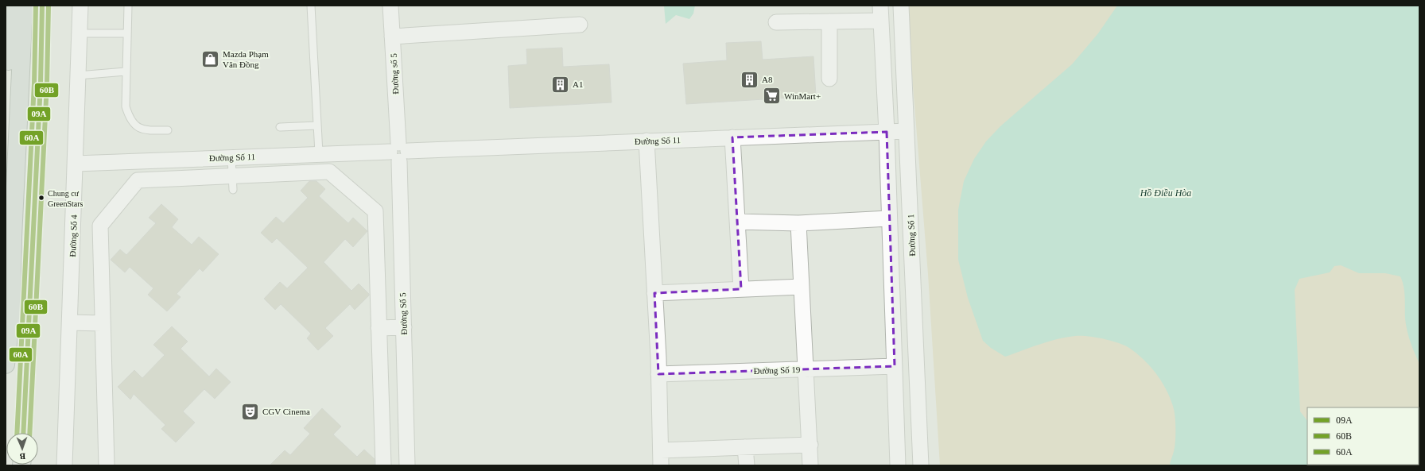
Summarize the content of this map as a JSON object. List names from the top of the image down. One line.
{"streets":{"street":["Đường số 5","Đường Số 11","Đường Số 1","Đường Số 4","Đường Số 5","Đường Số 19"]},"crossings":[["Đường số 5","Đường Số 11"],["Đường số 5","Đường Số 5"],["Đường Số 11","Đường Số 1"],["Đường Số 11","Đường Số 4"],["Đường Số 11","Đường Số 5"]],"water":["Hồ Điều Hòa"],"places":{"shop":["Mazda Phạm Văn Đồng"],"building":["A8","A1"],"supermarket":["WinMart+"],"other":["Chung cư GreenStars"],"theatre":["CGV Cinema"]},"lines":["transit line 09A","transit line 60B","transit line 60A"],"legend":["09A","60B","60A"],"north":"bottom"}
